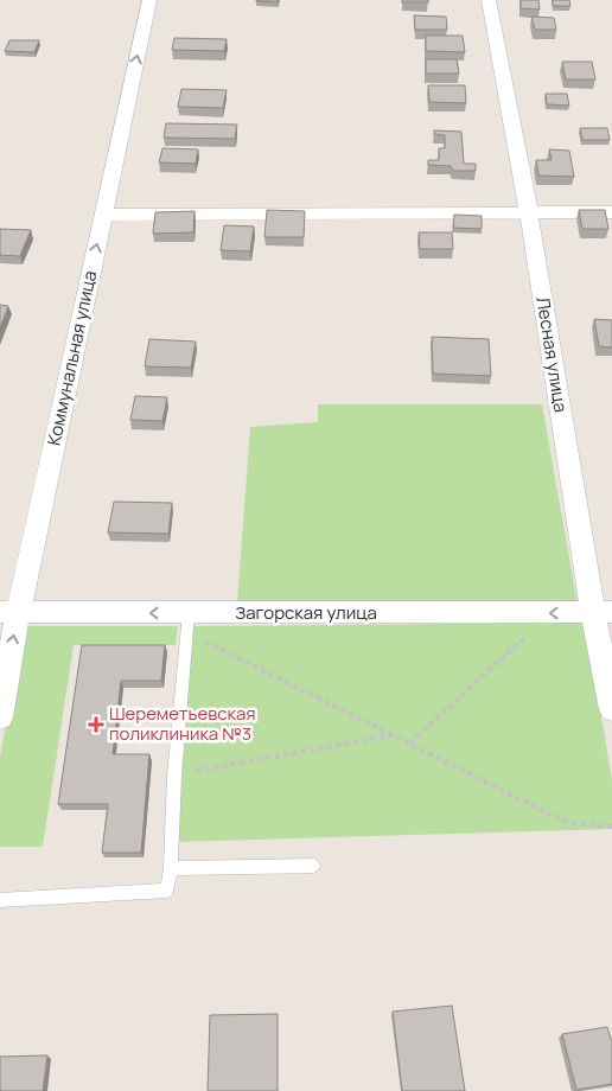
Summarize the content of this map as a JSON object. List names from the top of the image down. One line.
{"streets":{"street":["Лесная улица","Коммунальная улица","Загорская улица"]},"crossings":[["Лесная улица","Загорская улица"],["Коммунальная улица","Загорская улица"]],"one_way":["Коммунальная улица","Загорская улица"],"places":{"health":["Шереметьевская поликлиника №3"]}}
